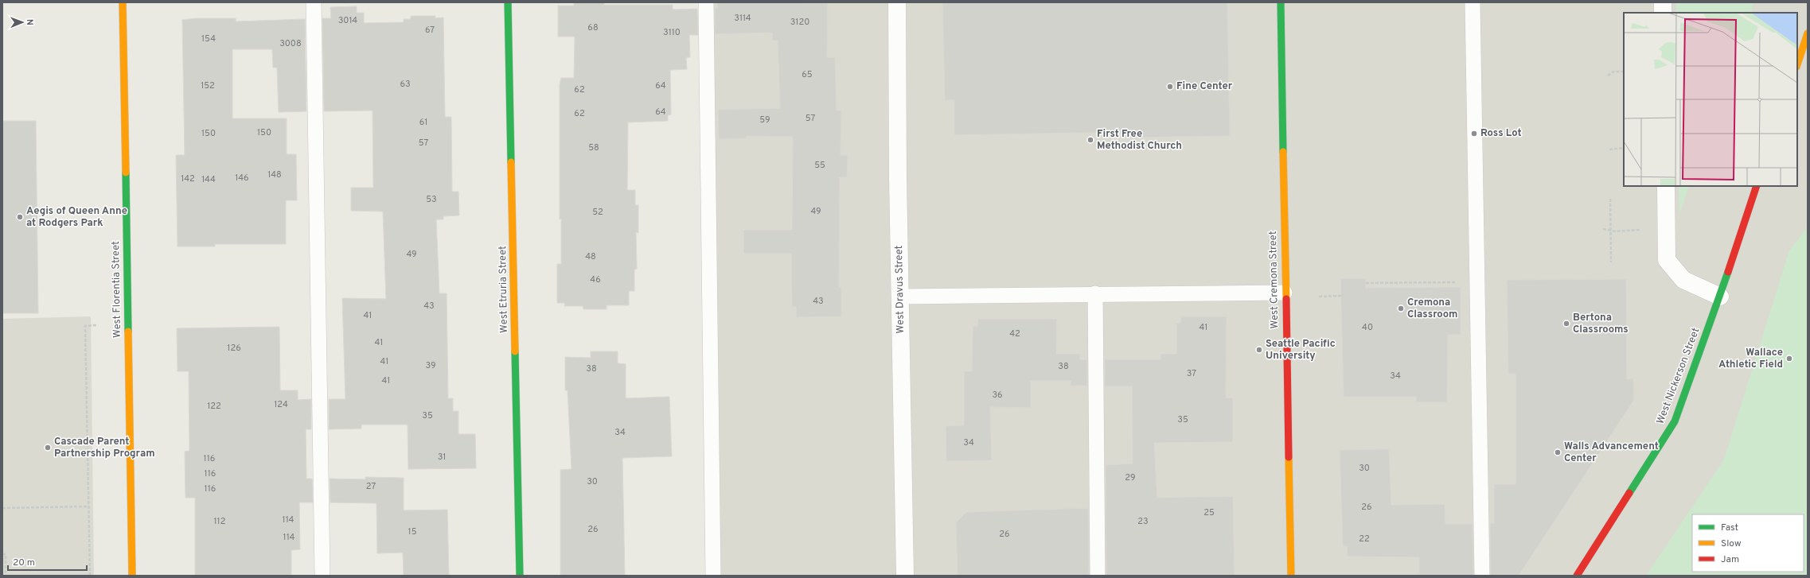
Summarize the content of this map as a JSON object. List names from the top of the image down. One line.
{"streets":{"street":["West Cremona Street","West Florentia Street","West Etruria Street","West Dravus Street","West Nickerson Street"]},"places":["Fine Center","Ross Lot","First Free Methodist Church","Aegis of Queen Anne at Rodgers Park","Cremona Classroom","Bertona Classrooms","Seattle Pacific University","Wallace Athletic Field","Cascade Parent Partnership Program","Walls Advancement Center"],"house_numbers":["3114","3014","3120","68","67","3110","154","3008","65","63","152","64","62","64","62","57","59","61","150","150","57","58","55","148","146","142","144","53","49","52","49","48","46","43","43","41","41","40","42","41","126","41","39","38","38","37","34","41","36","124","122","35","35","34","34","31","116","30","116","29","30","27","116","26","25","114","112","23","26","15","26","114","22"],"legend":["Fast","Slow","Jam"],"scale_bar":"20 m","north":"right"}
